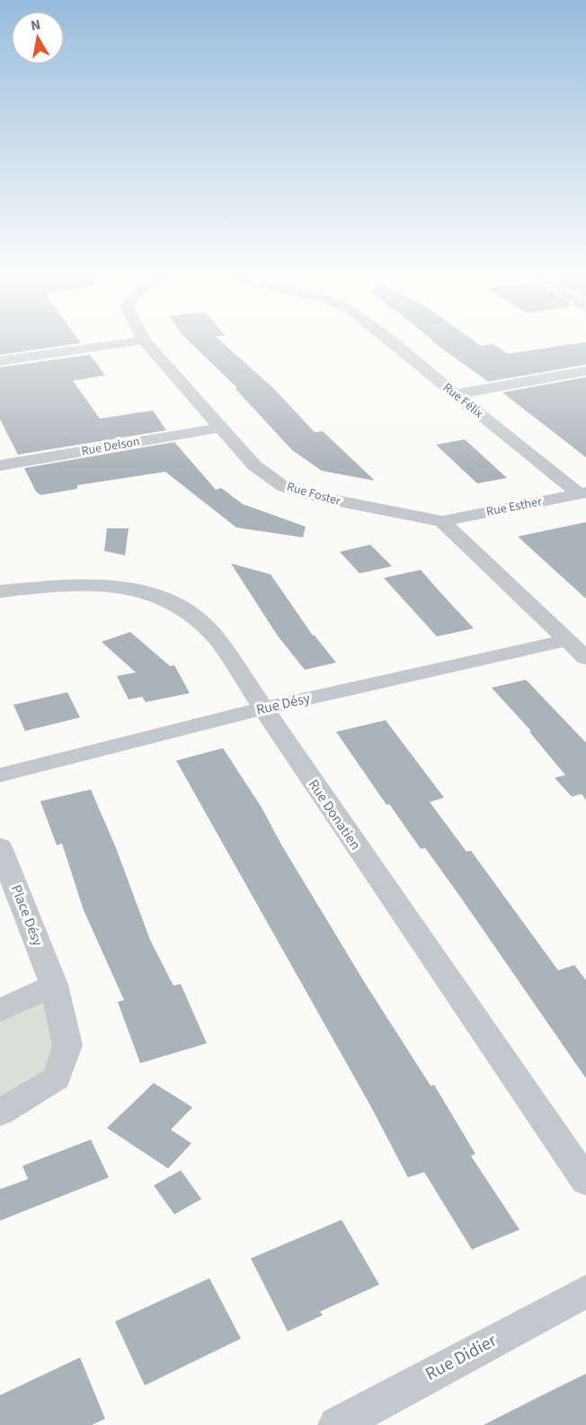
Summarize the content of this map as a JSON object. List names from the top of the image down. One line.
{"streets":{"street":["Rue Félix","Rue Delson","Rue Foster","Rue Esther","Rue Désy","Rue Donatien","Place Désy","Rue Didier"]},"crossings":[["Rue Félix","Rue Esther"],["Rue Delson","Rue Foster"],["Rue Foster","Rue Esther"],["Rue Désy","Rue Donatien"]],"north":"top"}
